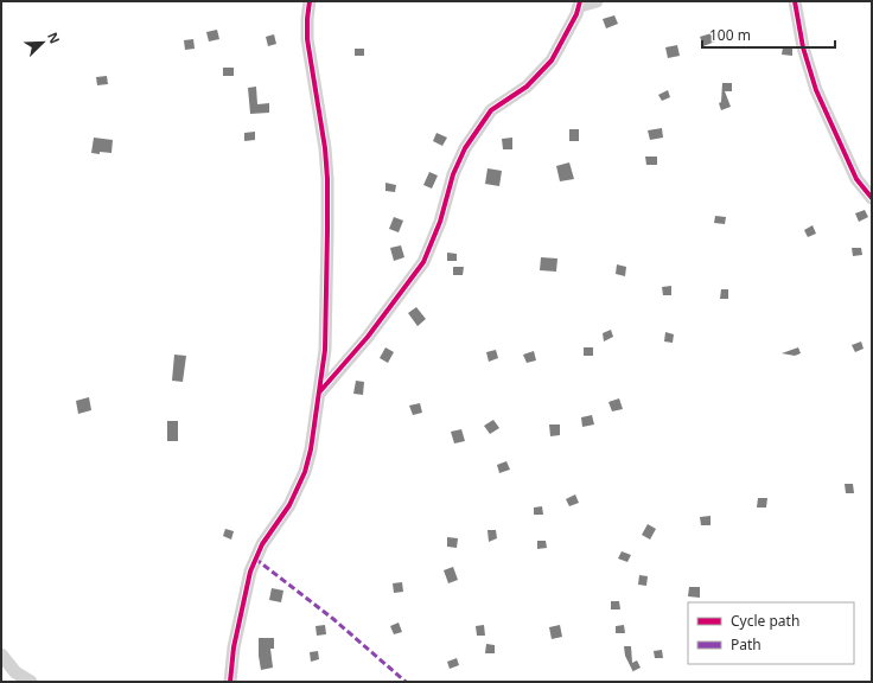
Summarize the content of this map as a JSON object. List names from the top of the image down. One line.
{"legend":["Cycle path","Path"],"scale_bar":"100 m","north":"top right"}
